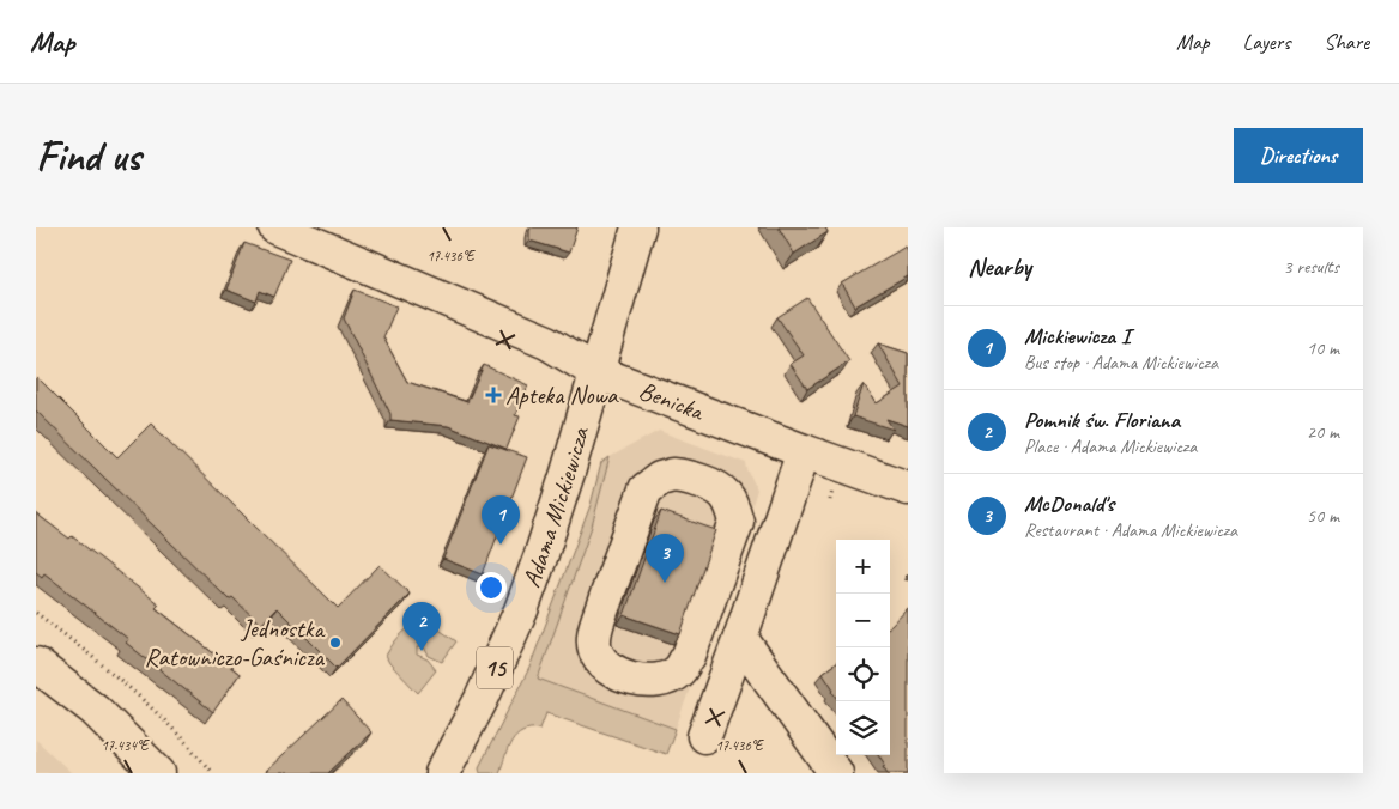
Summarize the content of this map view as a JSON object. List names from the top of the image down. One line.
{"streets":{"street":["Benicka","Adama Mickiewicza","15"]},"crossings":[["Benicka","Adama Mickiewicza"]],"places":{"health":["Apteka Nowa"],"other":["Jednostka Ratowniczo-Gaśnicza"]},"page":{"header":"Map","nav":["Map","Layers","Share"],"buttons":"Directions","title":"Find us","heading":["Nearby","3 results"],"list":[{"mark":"1","name":"Mickiewicza I","note":"Bus stop · Adama Mickiewicza","value":"10 m"},{"mark":"2","name":"Pomnik św. Floriana","note":"Place · Adama Mickiewicza","value":"20 m"},{"mark":"3","name":"McDonald's","note":"Restaurant · Adama Mickiewicza","value":"50 m"}],"pins":["1","3","2"],"map_buttons":["+","−"]},"coordinates":["17.436°E","17.434°E"]}
